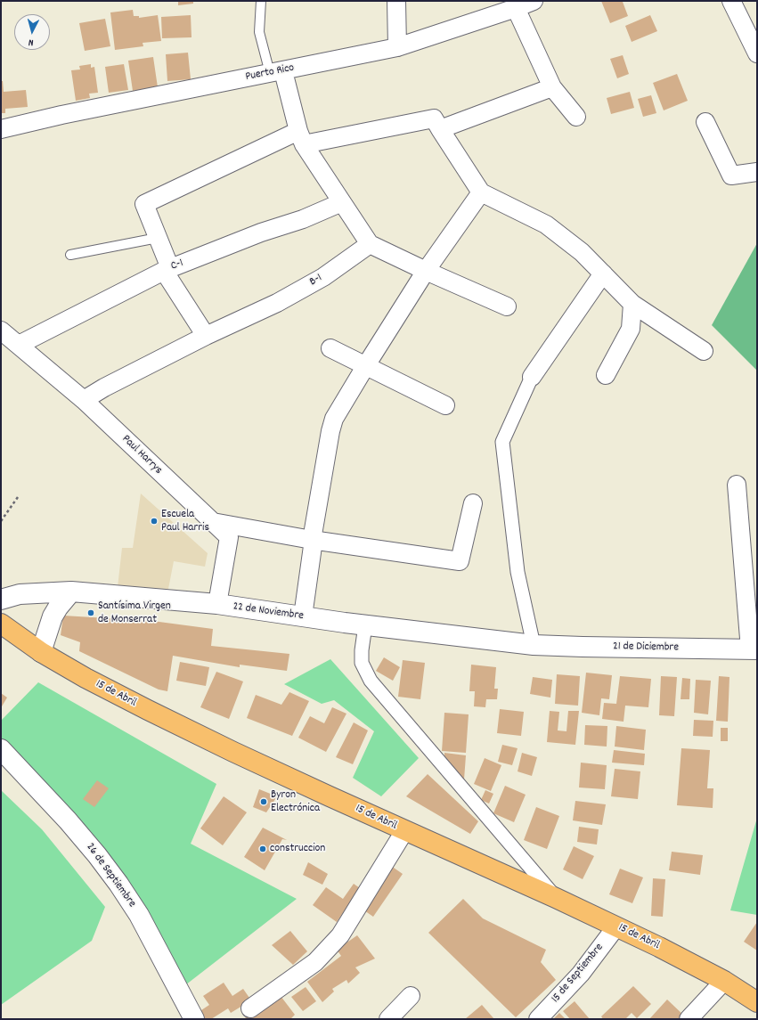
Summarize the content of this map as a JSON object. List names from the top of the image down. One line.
{"streets":{"main road":["15 de Abril"],"street":["Puerto Rico","C-1","B-1","Paul Harrys","22 de Noviembre","21 de Diciembre","26 de Septiembre","15 de Septiembre"]},"crossings":[["C-1","Paul Harrys"],["B-1","Paul Harrys"],["Paul Harrys","22 de Noviembre"],["22 de Noviembre","21 de Diciembre"],["15 de Abril","15 de Septiembre"]],"places":["Escuela Paul Harris","Santísima Virgen de Monserrat","Byron Electrónica","construccion"],"north":"bottom"}
